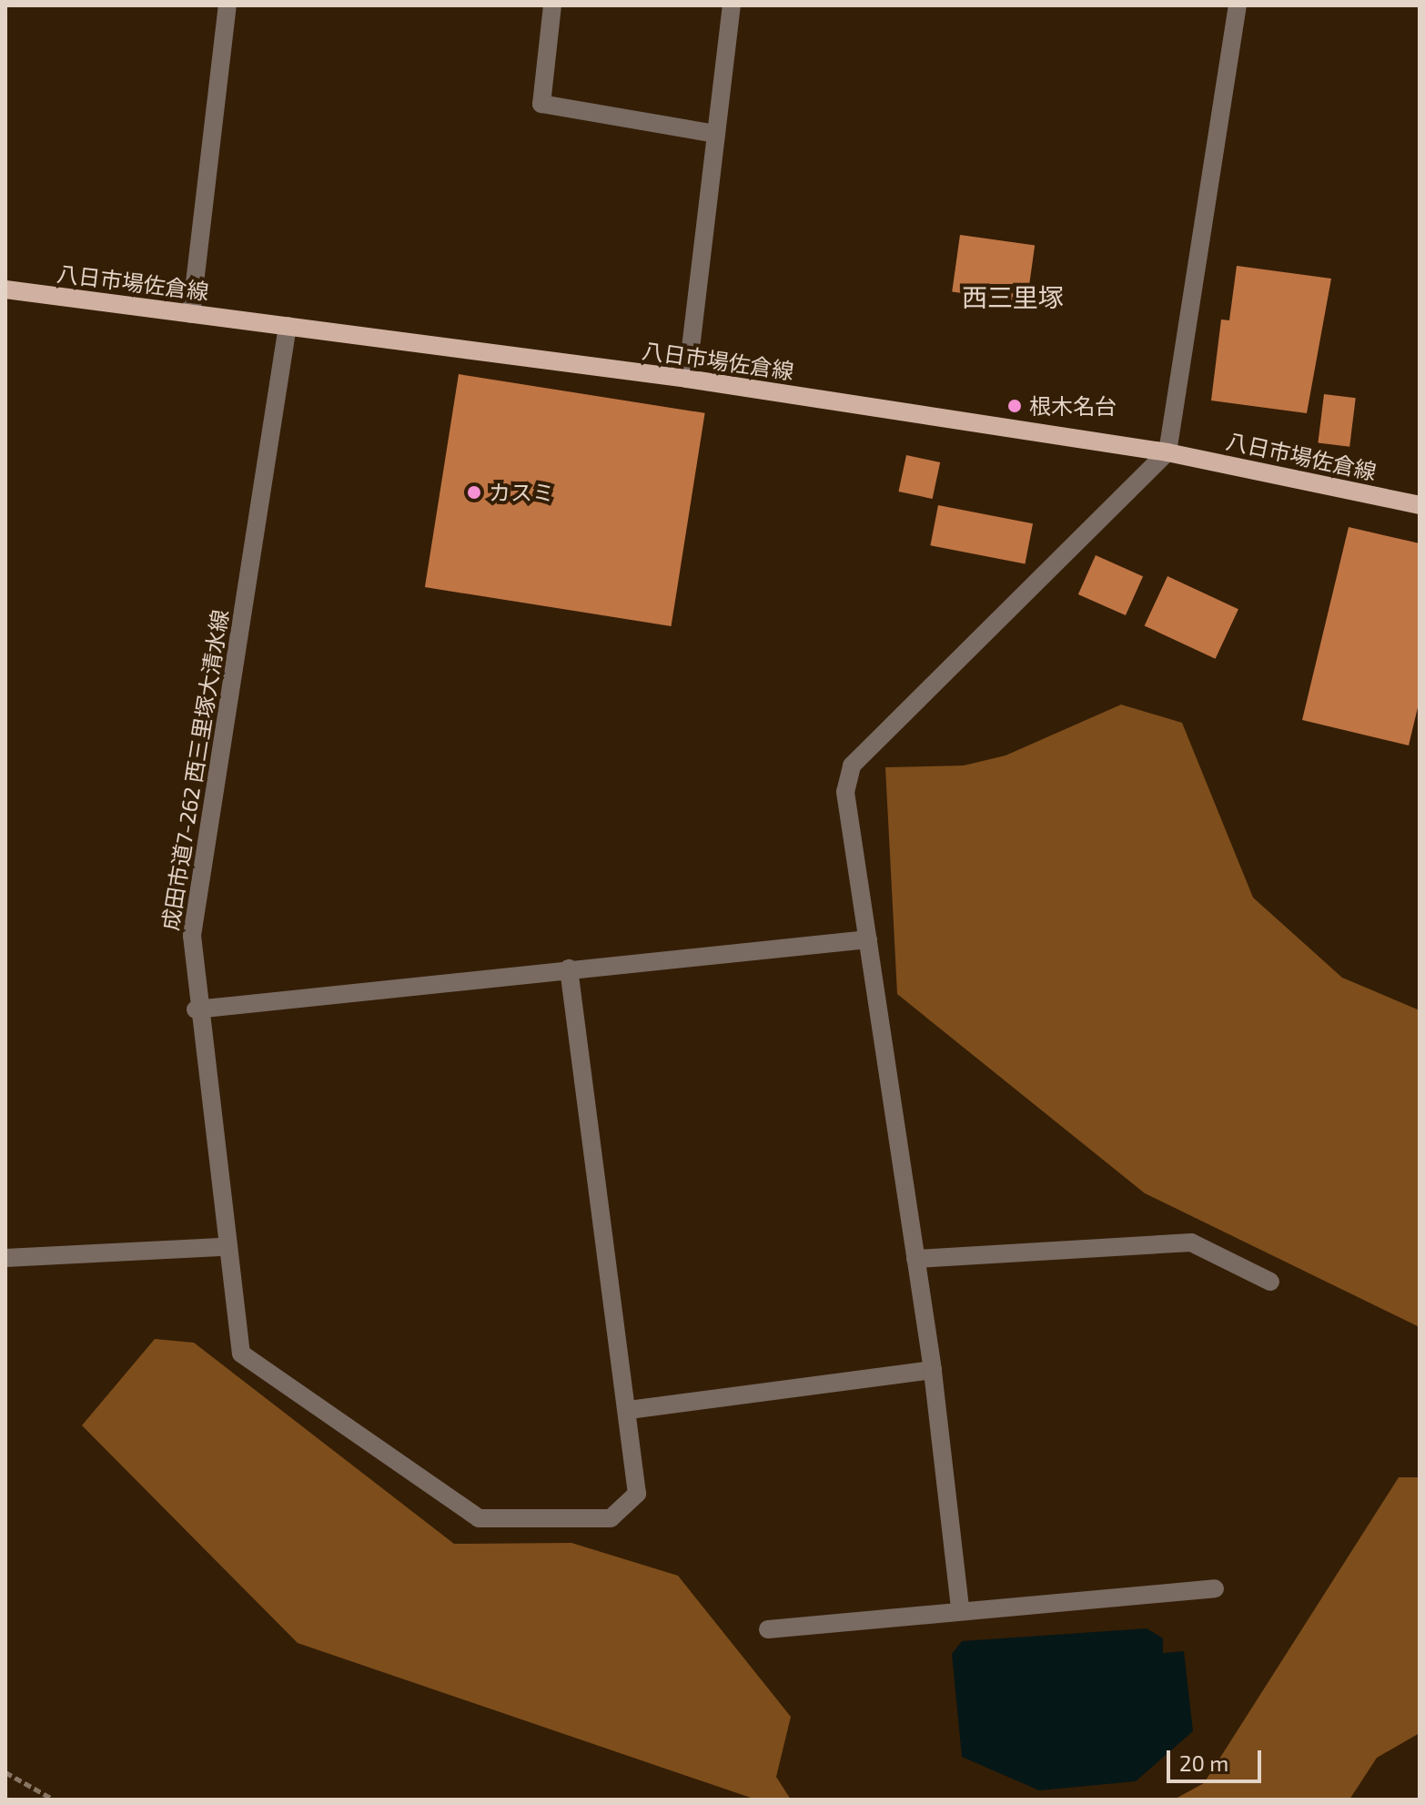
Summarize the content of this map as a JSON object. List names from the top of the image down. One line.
{"streets":{"main road":["八日市場佐倉線"],"street":["成田市道7-262 西三里塚大清水線"]},"crossings":[["八日市場佐倉線","成田市道7-262 西三里塚大清水線"]],"districts":["西三里塚"],"places":["根木名台","カスミ"],"scale_bar":"20 m"}
